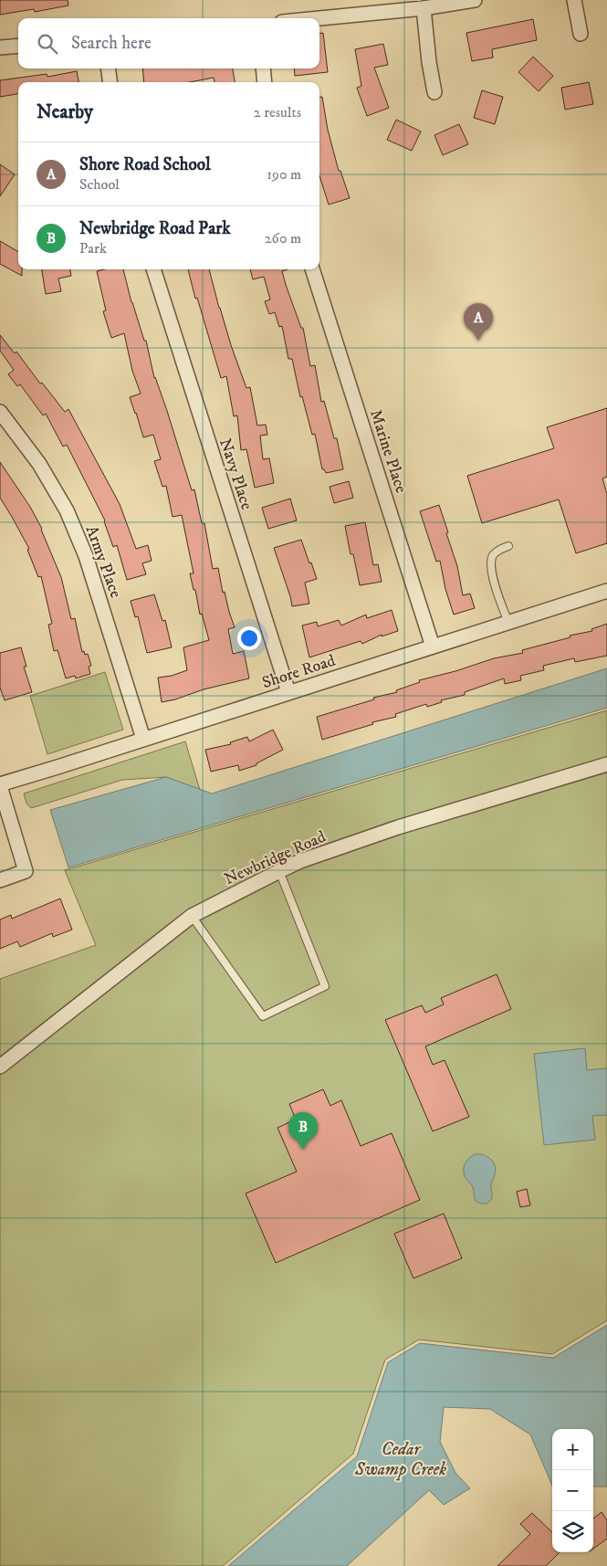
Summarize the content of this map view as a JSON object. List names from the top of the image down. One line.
{"streets":{"street":["Marine Place","Navy Place","Army Place","Shore Road","Newbridge Road"]},"crossings":[["Marine Place","Shore Road"],["Navy Place","Shore Road"],["Army Place","Shore Road"]],"water":["Cedar Swamp Creek"],"page":{"search":"Search here","heading":["Nearby","2 results"],"list":[{"mark":"A","name":"Shore Road School","note":"School","value":"190 m"},{"mark":"B","name":"Newbridge Road Park","note":"Park","value":"260 m"}],"pins":["A","B"],"map_buttons":["+","−"]}}
